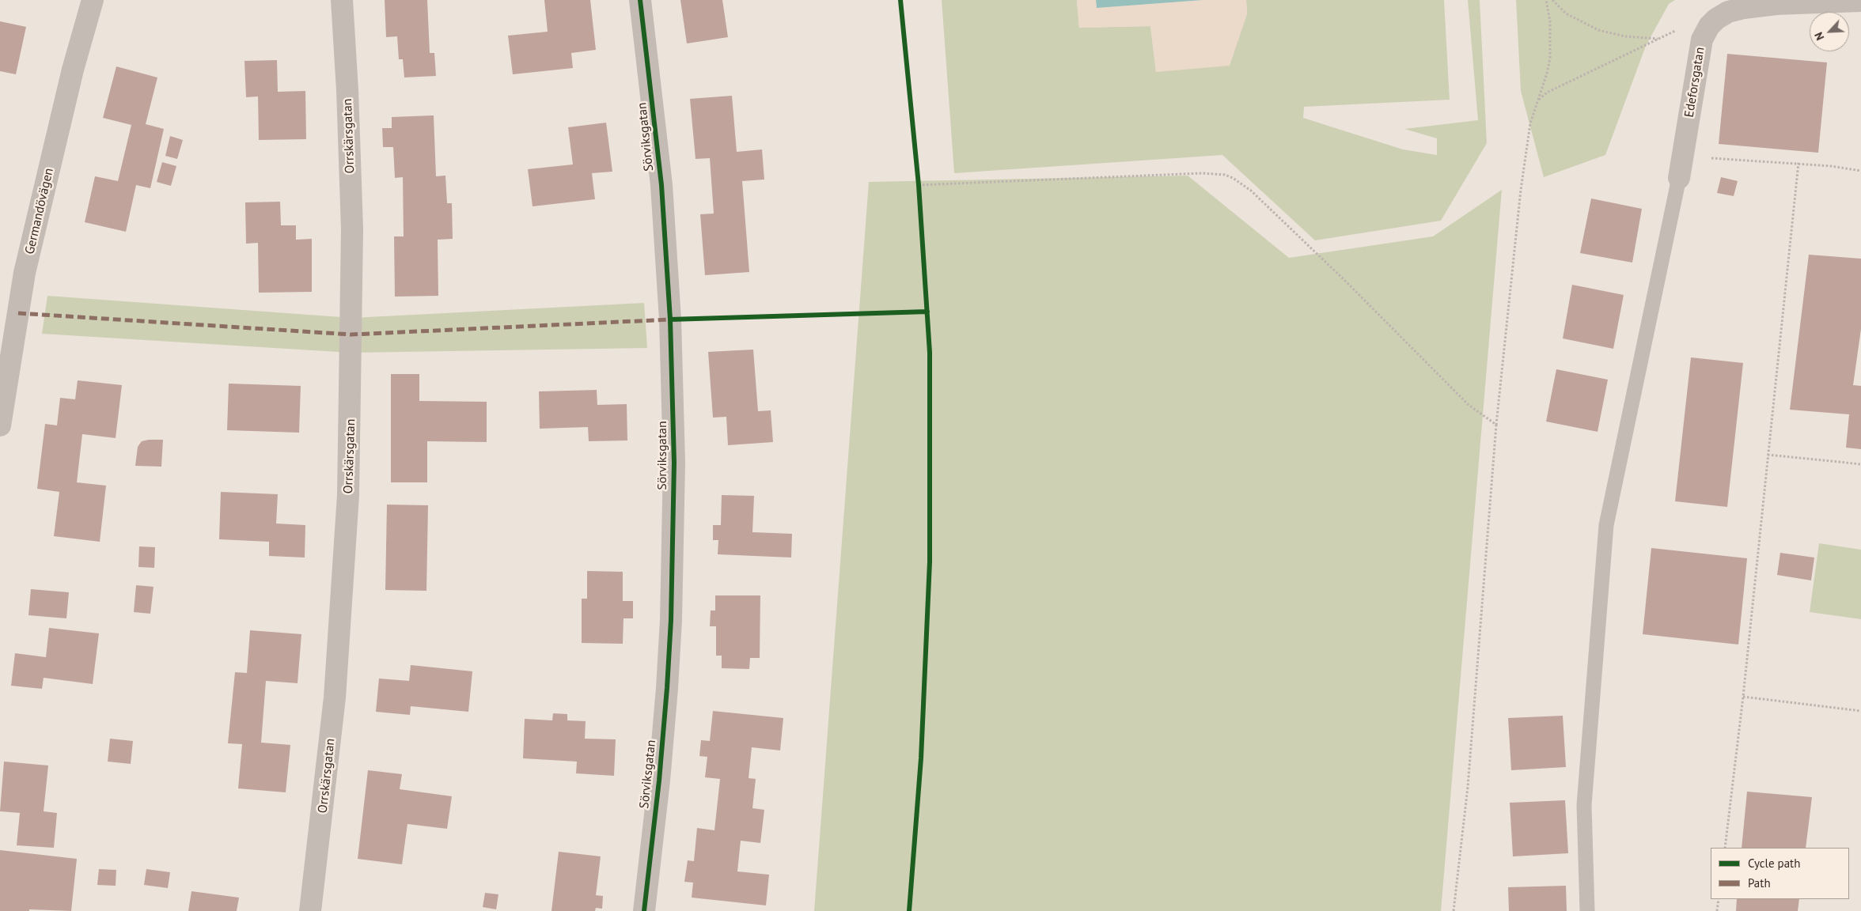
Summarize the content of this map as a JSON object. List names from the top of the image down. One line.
{"streets":{"street":["Edeforsgatan","Orrskärsgatan","Sörviksgatan","Germandövägen"]},"legend":["Cycle path","Path"],"north":"bottom left"}
